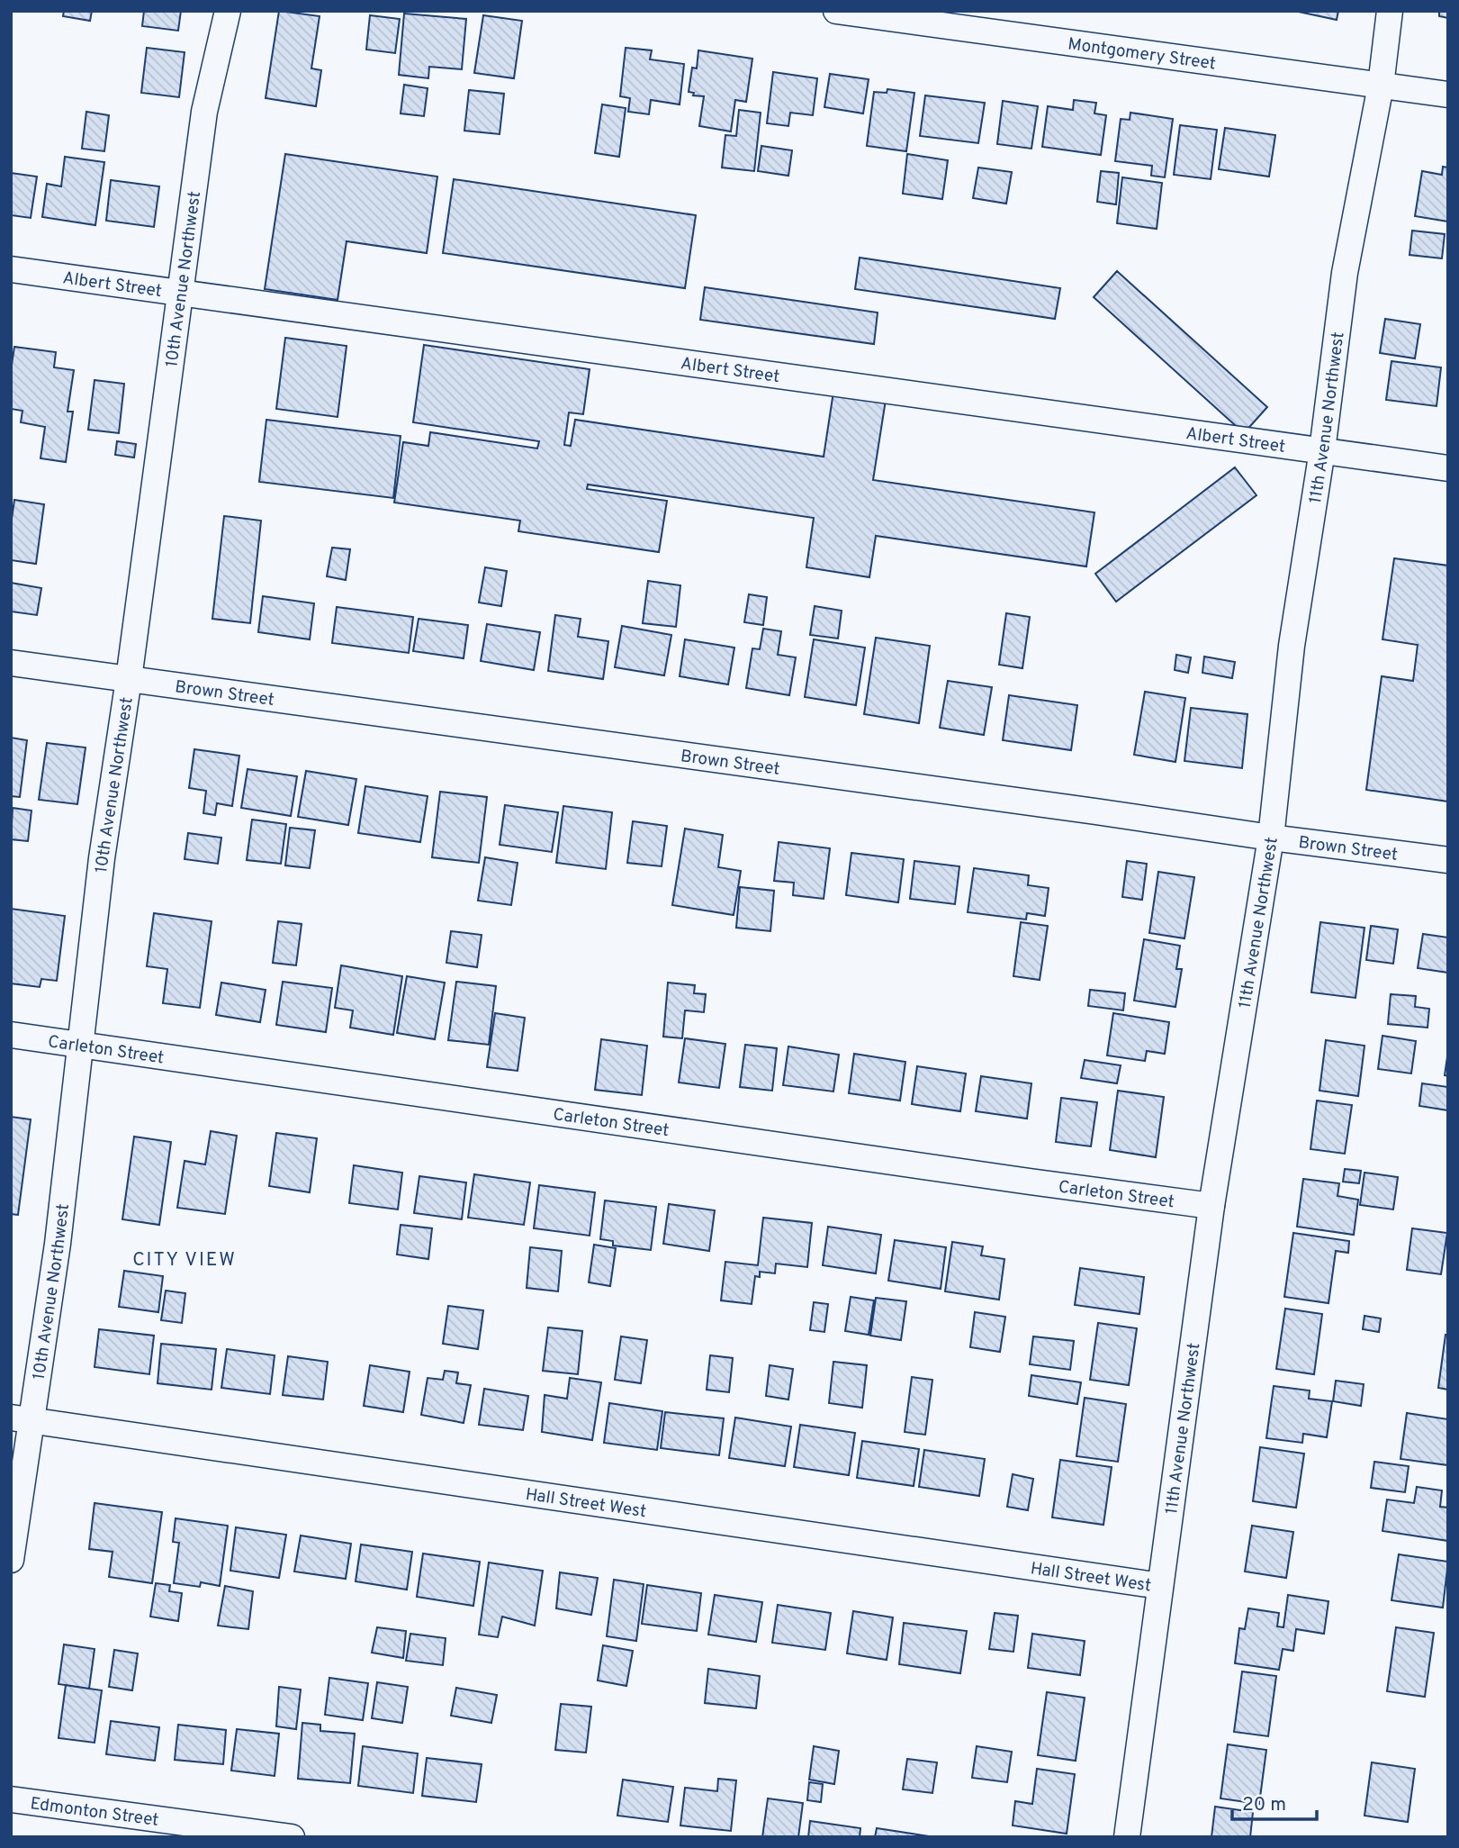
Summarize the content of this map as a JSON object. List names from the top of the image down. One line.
{"streets":{"street":["Montgomery Street","10th Avenue Northwest","Albert Street","11th Avenue Northwest","Brown Street","Carleton Street","Hall Street West","Edmonton Street"]},"crossings":[["Montgomery Street","11th Avenue Northwest"],["10th Avenue Northwest","Albert Street"],["10th Avenue Northwest","Brown Street"],["10th Avenue Northwest","Carleton Street"],["10th Avenue Northwest","Hall Street West"],["Albert Street","11th Avenue Northwest"],["11th Avenue Northwest","Brown Street"],["11th Avenue Northwest","Carleton Street"],["11th Avenue Northwest","Hall Street West"]],"districts":["CITY VIEW"],"scale_bar":"20 m"}
